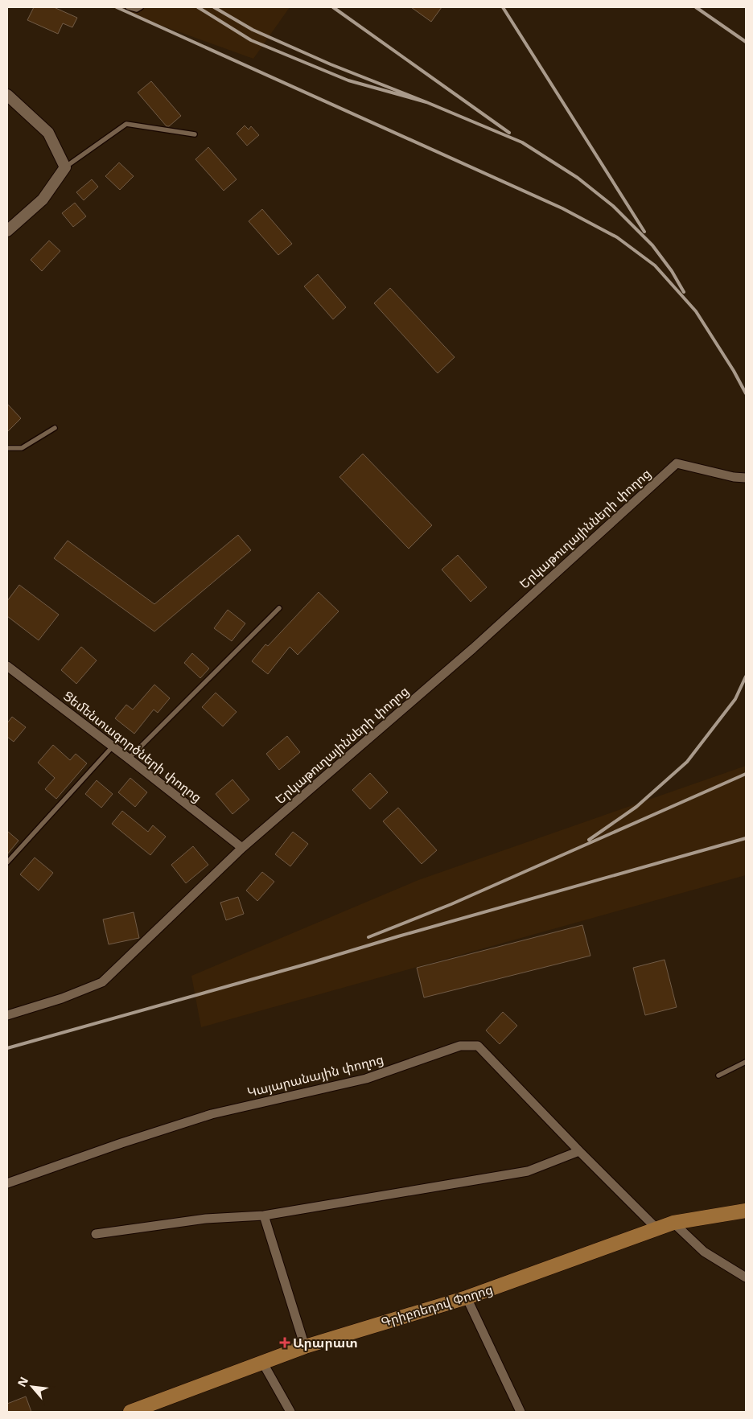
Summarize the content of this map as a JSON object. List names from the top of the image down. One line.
{"streets":{"main road":["Գրիբոեդով Փողոց"],"street":["Երկաթուղայինների փողոց","Ցեմենտագործների փողոց","Կայարանային փողոց"]},"crossings":[["Երկաթուղայինների փողոց","Ցեմենտագործների փողոց"],["Կայարանային փողոց","Գրիբոեդով Փողոց"]],"places":{"health":["Արարատ"]},"north":"top left"}
